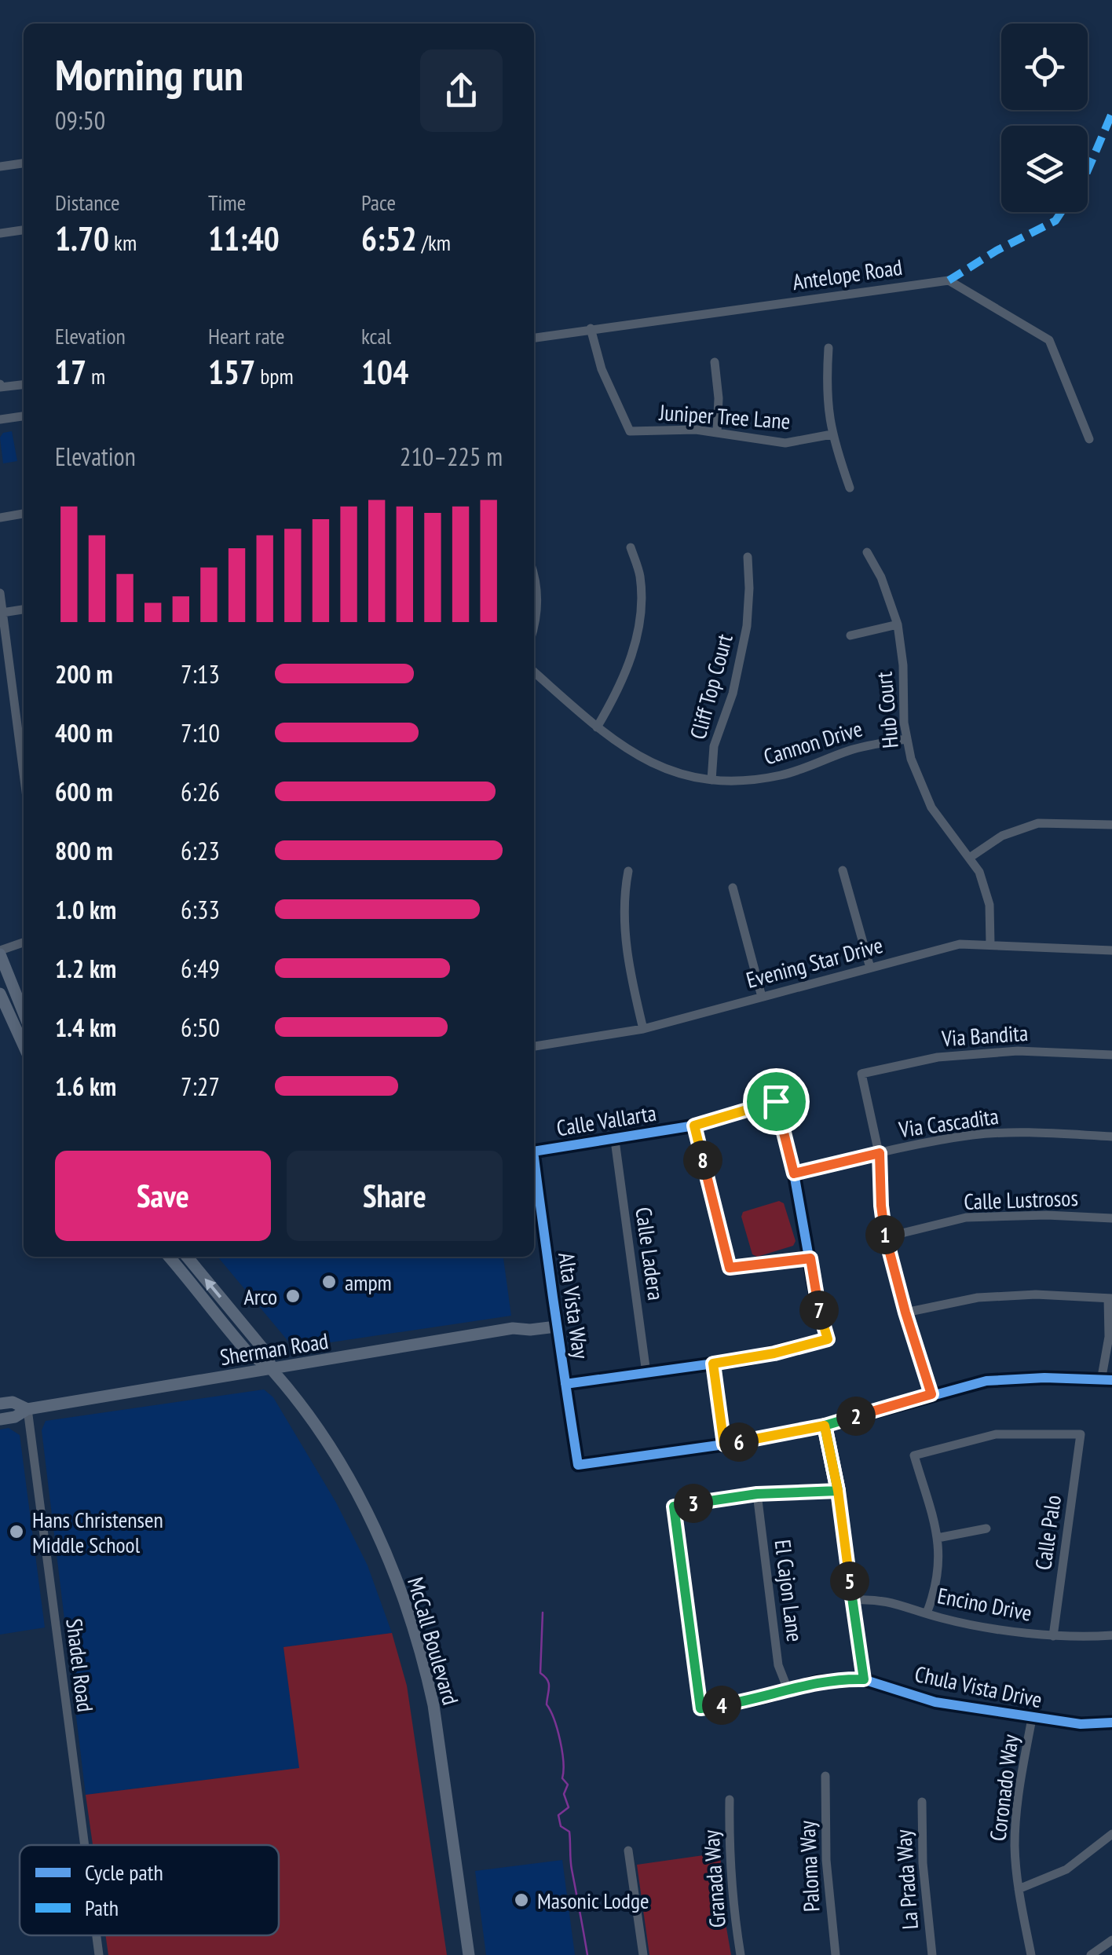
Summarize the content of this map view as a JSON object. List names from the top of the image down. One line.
{"streets":{"street":["Antelope Road","Juniper Tree Lane","Cliff Top Court","Hub Court","Cannon Drive","Evening Star Drive","Via Bandita","Calle Vallarta","Via Cascadita","Calle Lustrosos","Calle Ladera","Alta Vista Way","Sherman Road","Calle Palo","El Cajon Lane","Encino Drive","McCall Boulevard","Shadel Road","Chula Vista Drive","Coronado Way","Paloma Way","Granada Way","La Prada Way"]},"crossings":[["Antelope Road","Juniper Tree Lane"],["Cliff Top Court","Cannon Drive"],["Hub Court","Cannon Drive"],["Hub Court","Evening Star Drive"],["Via Bandita","Via Cascadita"],["Calle Vallarta","Via Cascadita"],["Calle Vallarta","Calle Ladera"],["Alta Vista Way","Sherman Road"],["Sherman Road","McCall Boulevard"],["Sherman Road","Shadel Road"],["Calle Palo","Encino Drive"],["El Cajon Lane","Chula Vista Drive"],["Chula Vista Drive","Coronado Way"]],"places":["ampm","Arco","Hans Christensen Middle School","Masonic Lodge"],"legend":["Cycle path","Path"],"page":{"heading":["Morning run","09:50"],"stats":[["Distance","1.70 km"],["Time","11:40"],["Pace","6:52 /km"],["Elevation","17 m"],["Heart rate","157 bpm"],["kcal","104"]],"chart":["Elevation","210–225 m"],"list":[{"name":"200 m","note":"7:13"},{"name":"400 m","note":"7:10"},{"name":"600 m","note":"6:26"},{"name":"800 m","note":"6:23"},{"name":"1.0 km","note":"6:33"},{"name":"1.2 km","note":"6:49"},{"name":"1.4 km","note":"6:50"},{"name":"1.6 km","note":"7:27"}],"buttons":["Save","Share"],"pins":["8","1","7","2","6","3","5","4"]}}
